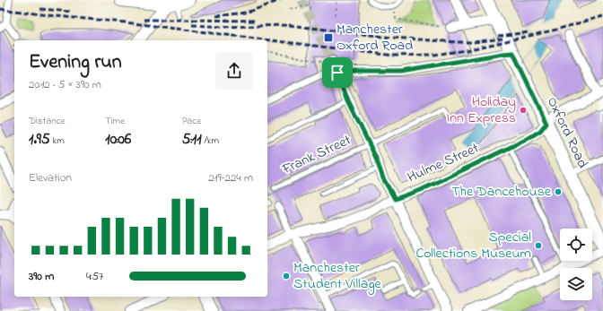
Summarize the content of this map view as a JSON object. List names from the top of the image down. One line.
{"streets":{"main road":["Oxford Road"],"street":["Hulme Street"],"lane":["Frank Street"]},"crossings":[["Oxford Road","Hulme Street"]],"places":{"transit":["Manchester Oxford Road"],"other":["Holiday Inn Express","The Dancehouse","Special Collections Museum","Manchester Student Village"]},"page":{"heading":["Evening run","20:12 · 5 × 390 m"],"stats":[["Distance","1.95 km"],["Time","10:06"],["Pace","5:11 /km"]],"chart":["Elevation","219–224 m"],"list":[{"name":"390 m","note":"4:57"}]}}
